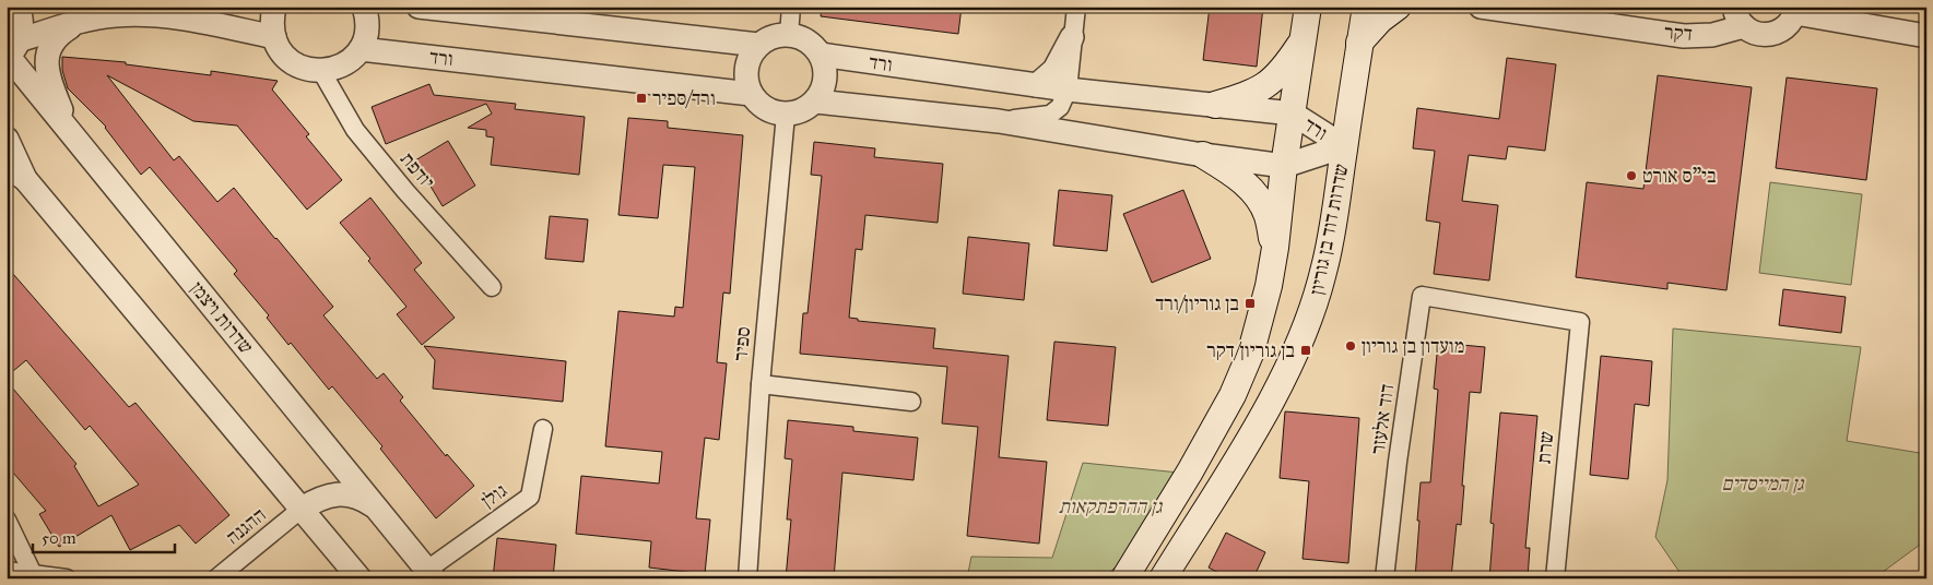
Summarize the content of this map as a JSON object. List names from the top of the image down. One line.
{"streets":{"main road":["שדרות דוד בן גוריון"],"street":["דקר","ורד","יודפת","שדרות ויצמן","ספיר","דוד אלעזר","שרת","גולן","ההגנה"]},"crossings":[["ורד","שדרות דוד בן גוריון"],["ורד","ספיר"],["שדרות ויצמן","גולן"],["דוד אלעזר","שרת"]],"parks":["גן המייסדים","גן ההרפתקאות"],"places":{"transit":["ורד/ספיר","בן גוריון/ורד","בן גוריון/דקר"],"other":["בי\"ס אורט","מועדון בן גוריון"]},"scale_bar":"50 m"}
